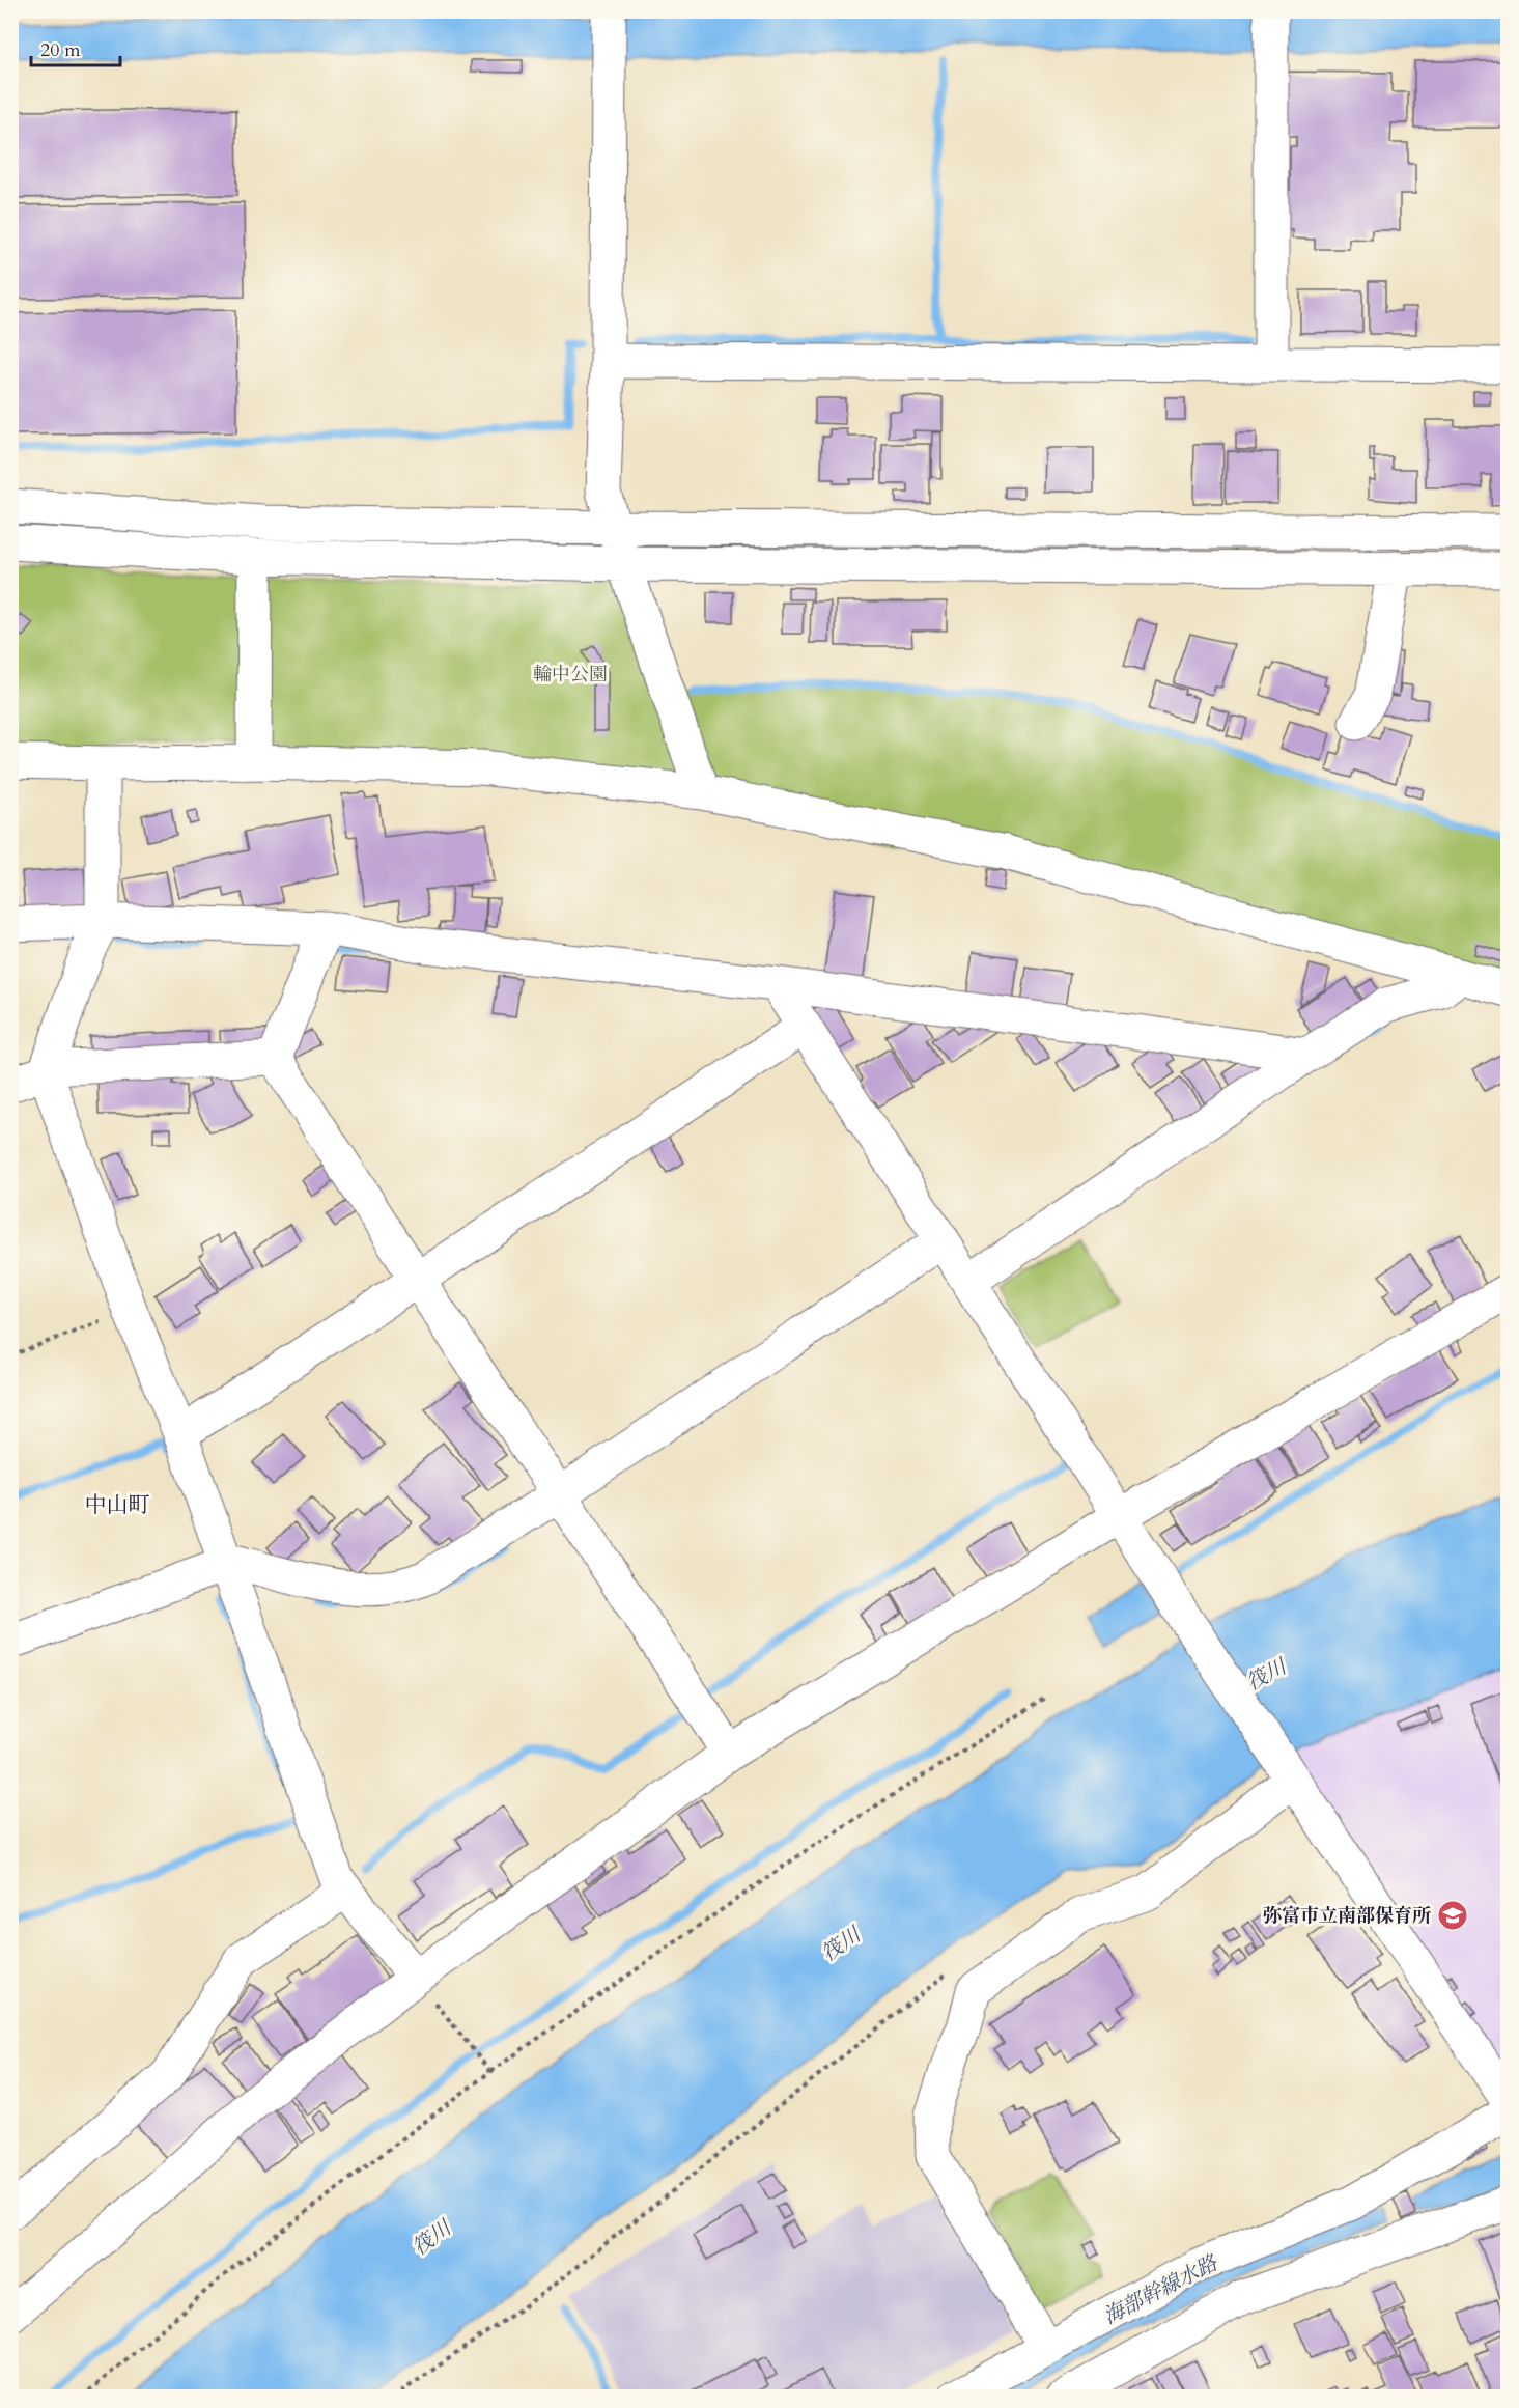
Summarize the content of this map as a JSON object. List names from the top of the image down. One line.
{"districts":["中山町"],"water":["筏川","海部幹線水路"],"parks":["輪中公園"],"places":{"school or university":["弥富市立南部保育所"]},"scale_bar":"20 m"}
